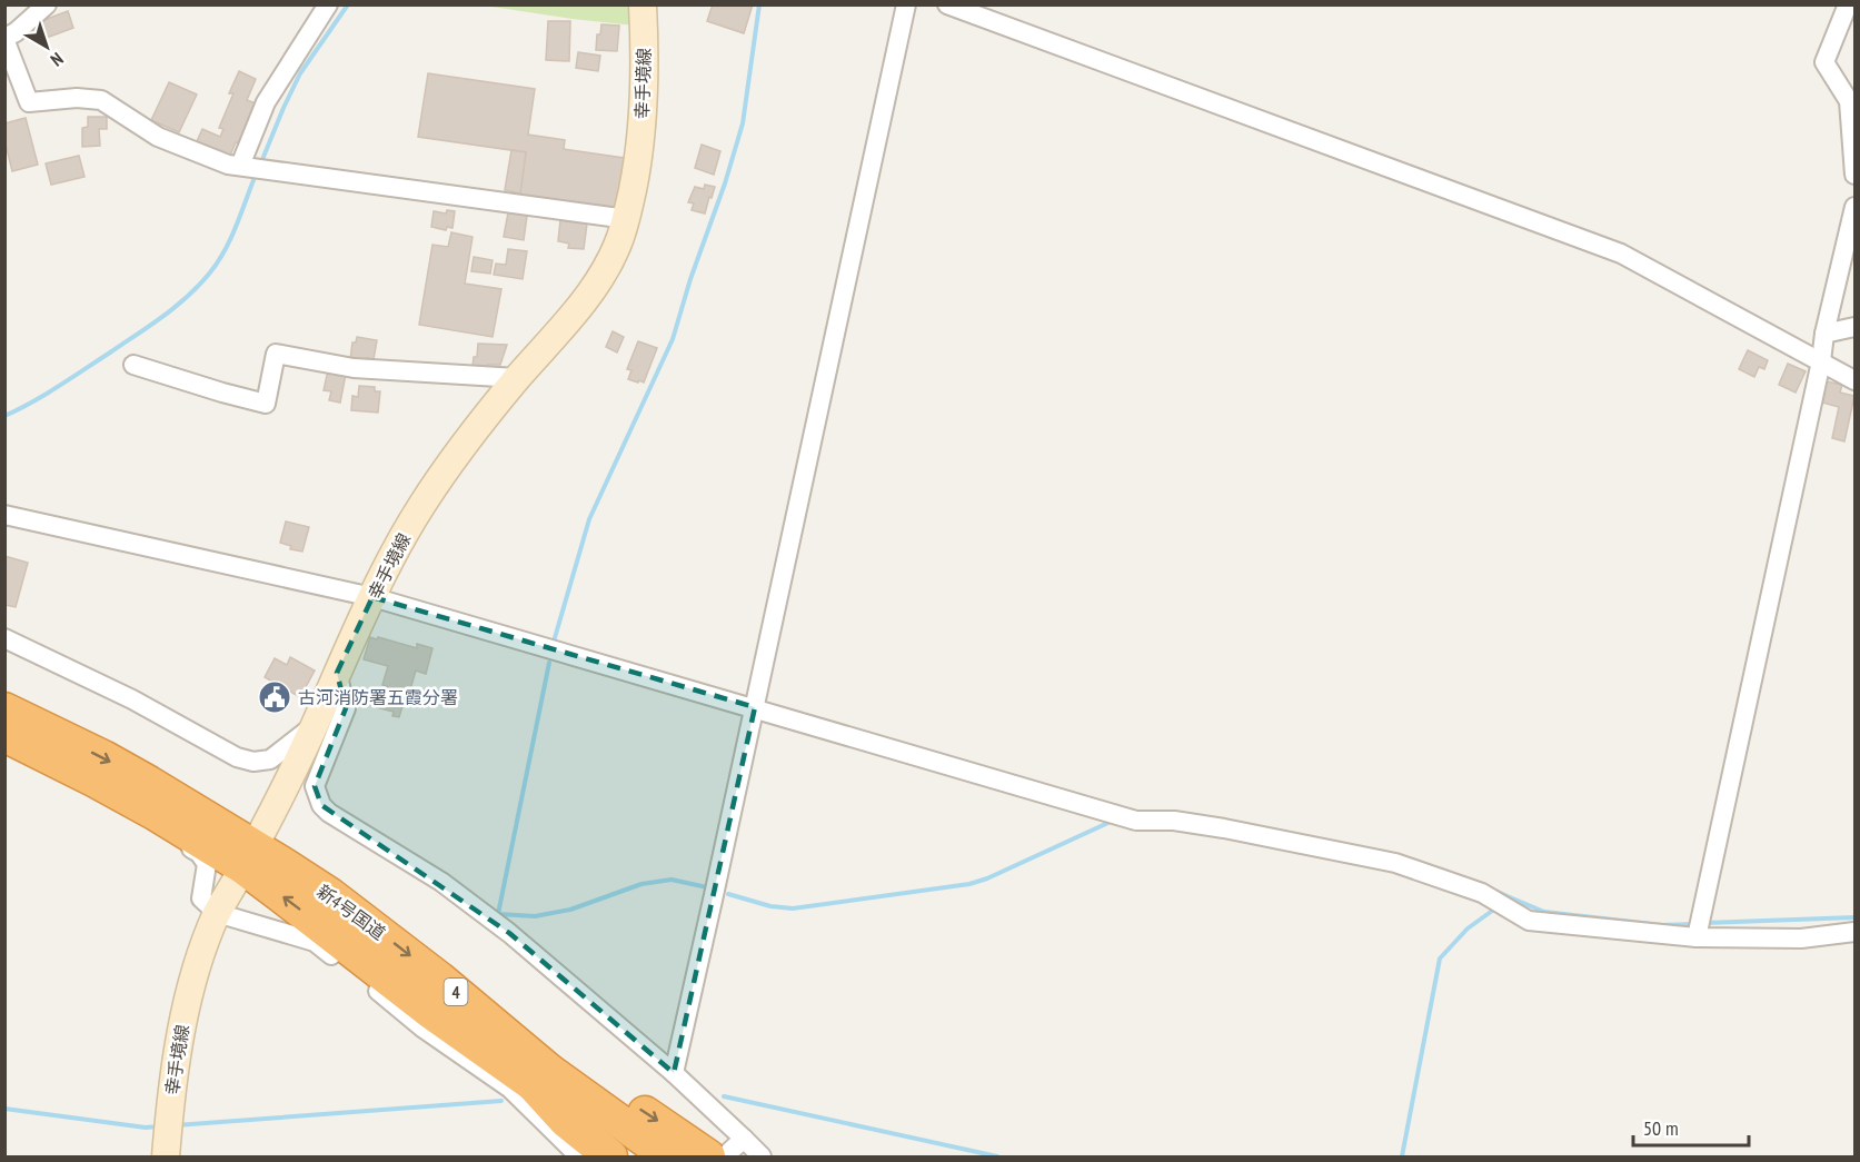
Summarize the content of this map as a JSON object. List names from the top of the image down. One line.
{"streets":{"highway":["新4号国道","4"],"main road":["幸手境線"]},"crossings":[["幸手境線","新4号国道"]],"places":{"public building":["古河消防署五霞分署"]},"scale_bar":"50 m","north":"bottom right"}
